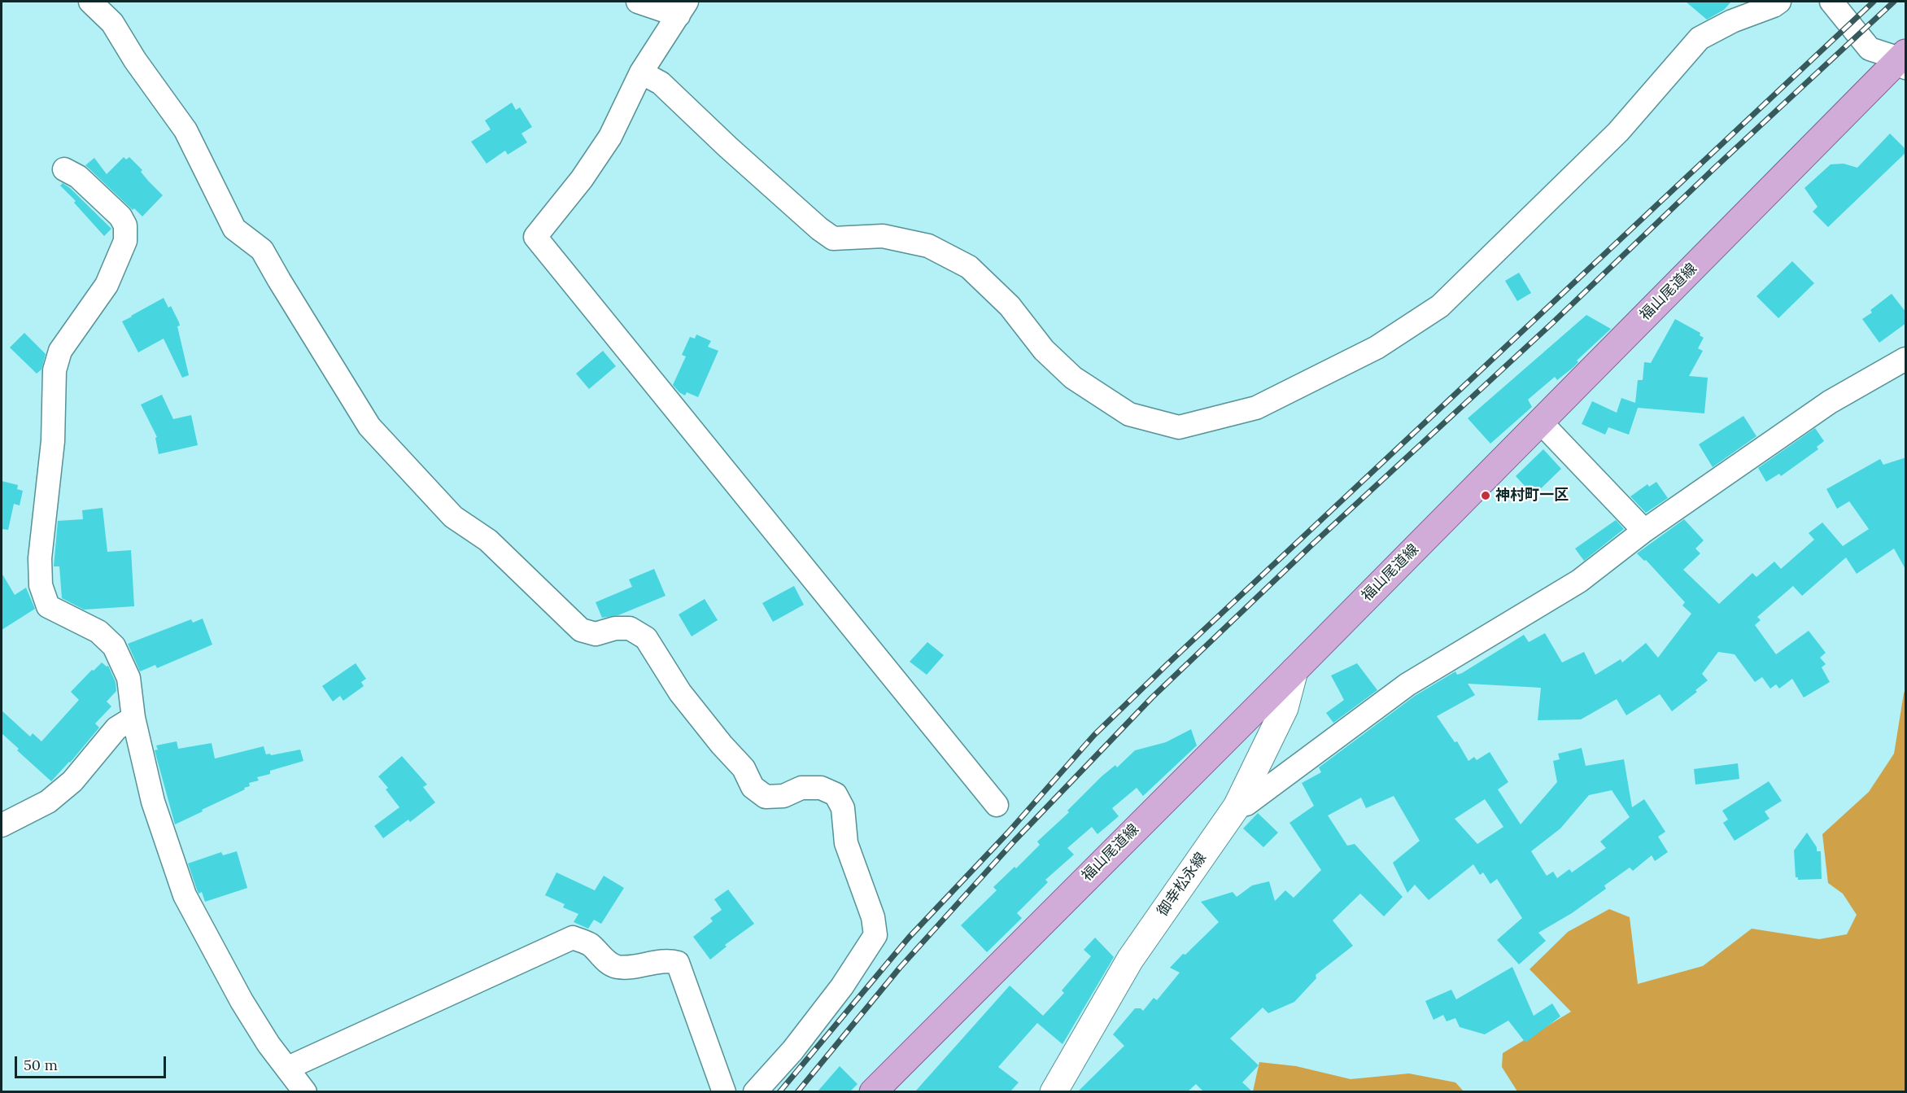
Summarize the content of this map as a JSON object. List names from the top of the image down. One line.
{"streets":{"main road":["福山尾道線","御幸松永線"]},"crossings":[["福山尾道線","御幸松永線"]],"places":["神村町一区"],"scale_bar":"50 m"}
